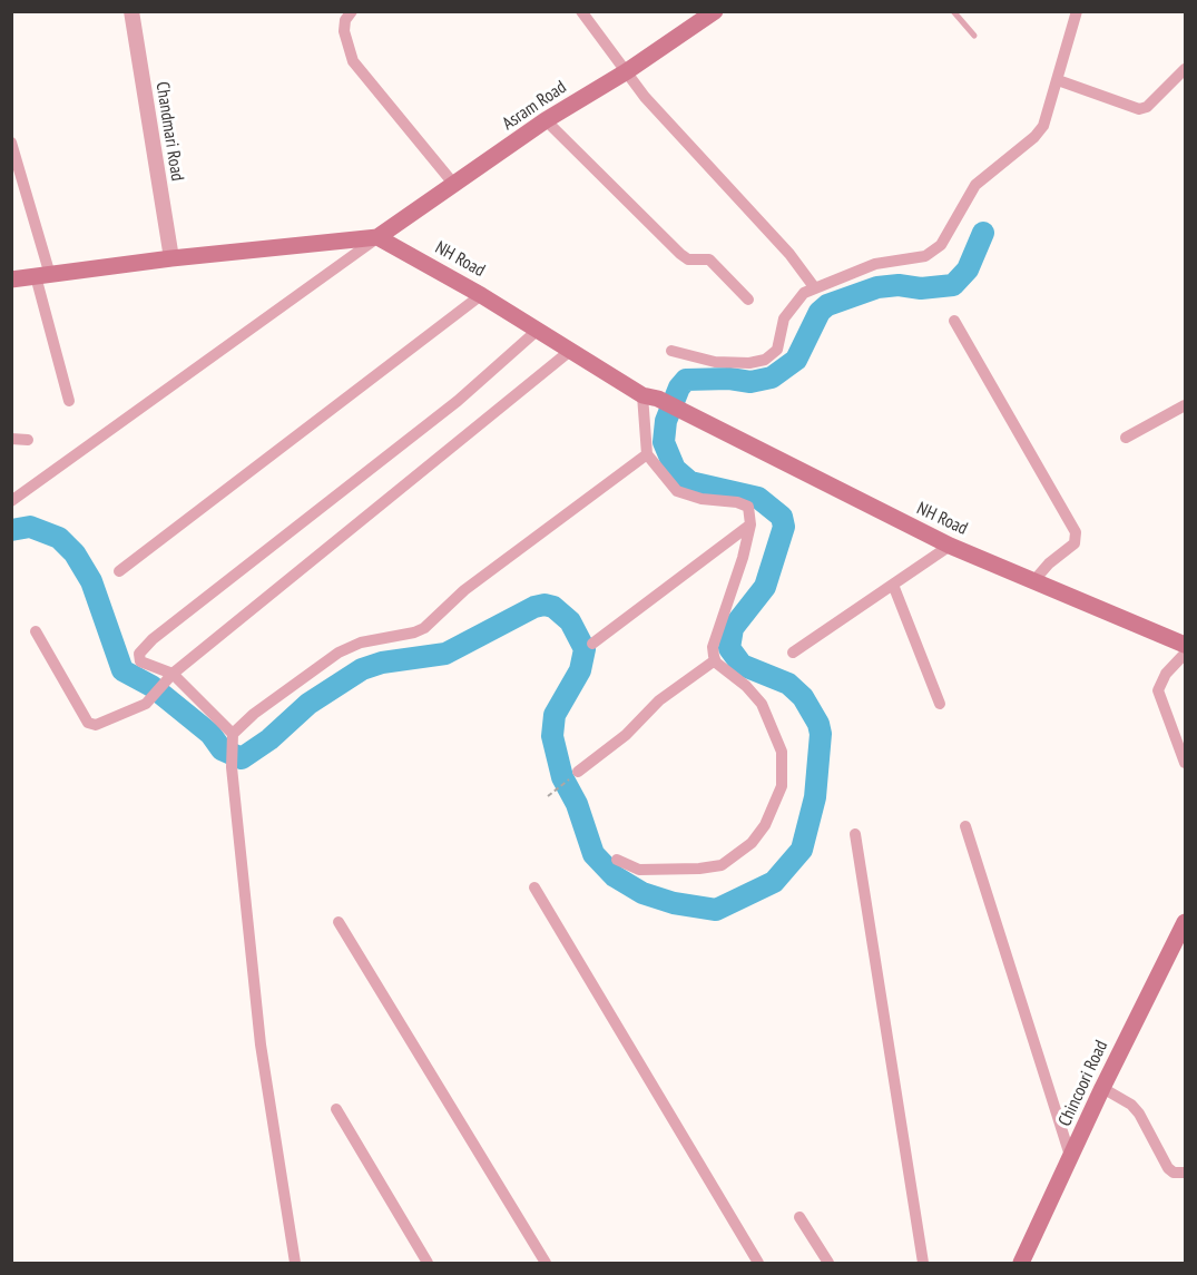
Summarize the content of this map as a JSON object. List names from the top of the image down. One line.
{"streets":{"main road":["Asram Road","NH Road","Chincoori Road"],"street":["Chandmari Road"]},"crossings":[["Asram Road","NH Road"]]}
